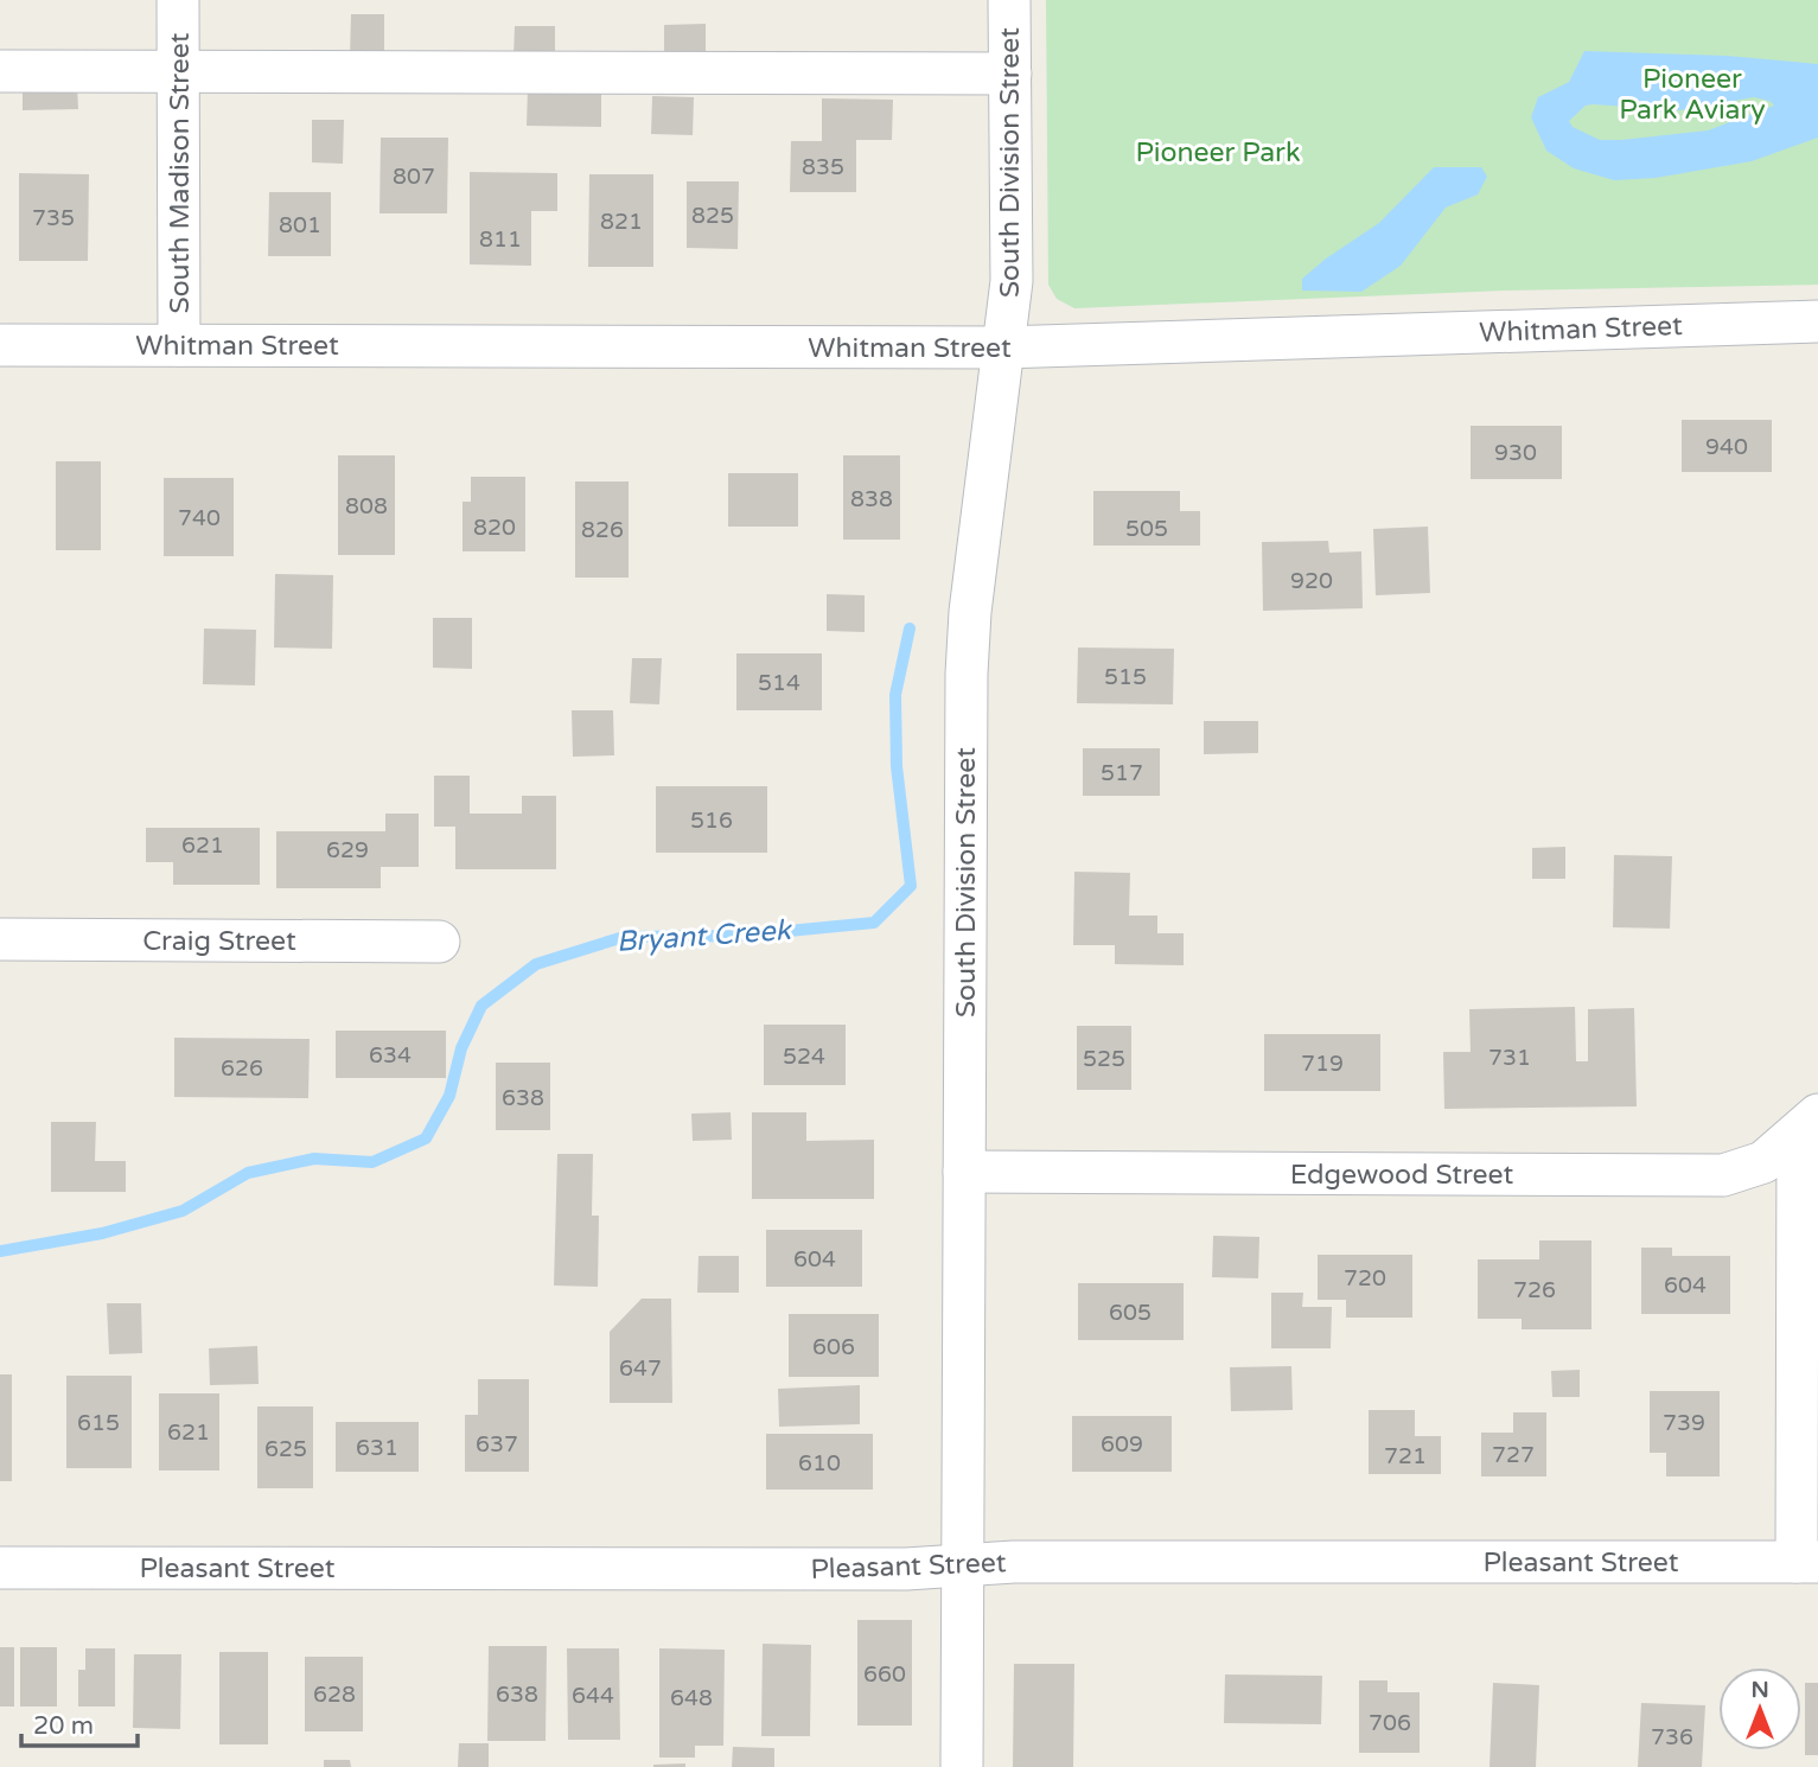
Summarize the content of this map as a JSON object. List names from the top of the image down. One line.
{"streets":{"street":["South Division Street","South Madison Street","Whitman Street","Craig Street","Edgewood Street","Pleasant Street"]},"crossings":[["South Division Street","Whitman Street"],["South Division Street","Edgewood Street"],["South Division Street","Pleasant Street"],["South Madison Street","Whitman Street"]],"water":["Bryant Creek"],"parks":["Pioneer Park Aviary","Pioneer Park"],"house_numbers":["835","807","825","735","821","801","811","940","930","838","808","740","820","505","826","920","515","514","517","516","621","629","634","524","731","525","719","626","638","604","720","604","726","605","606","647","615","739","621","637","609","631","625","727","721","610","660","628","638","644","648","706","736"],"scale_bar":"20 m","north":"top"}
